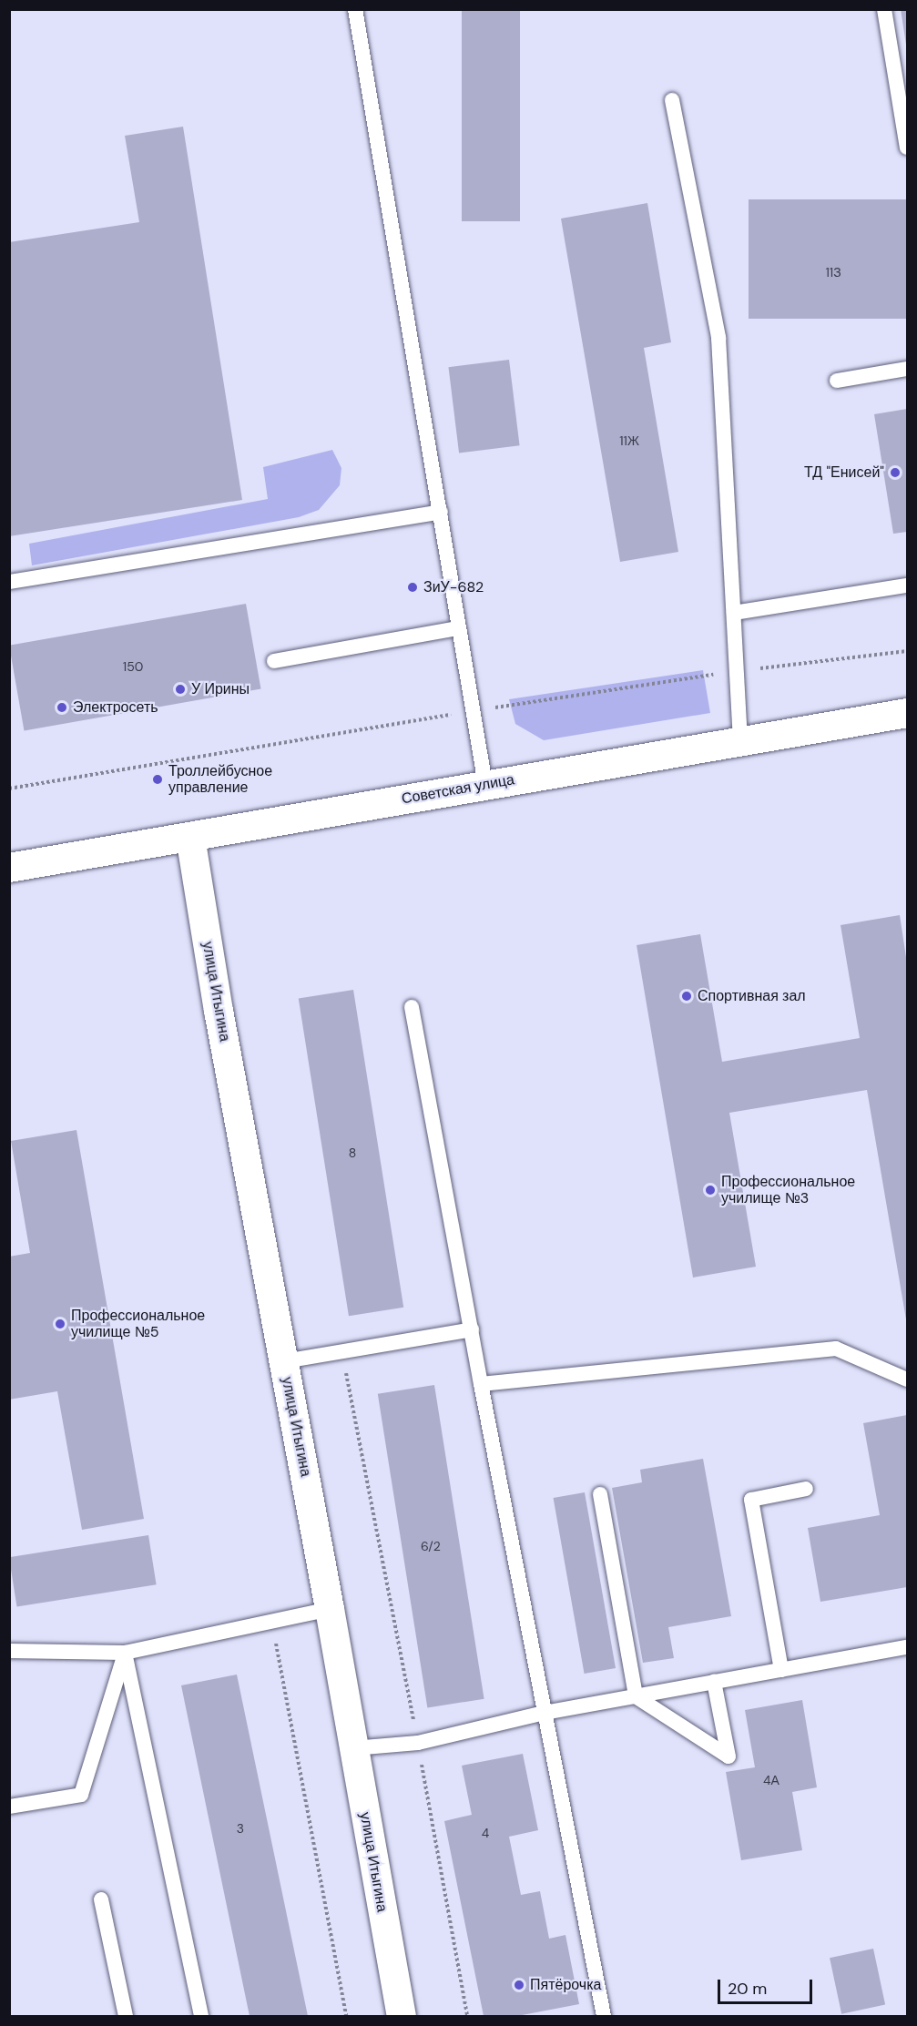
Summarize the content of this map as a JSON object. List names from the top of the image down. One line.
{"streets":{"street":["Советская улица","улица Итыгина"]},"crossings":[["Советская улица","улица Итыгина"]],"places":["ТД \"Енисей\"","ЗиУ-682","У Ирины","Электросеть","Троллейбусное управление","Спортивная зал","Профессиональное училище №3","Профессиональное училище №5","Пятёрочка"],"house_numbers":["11З","11Ж","150","8","6/2","4А","3","4"],"scale_bar":"20 m"}
